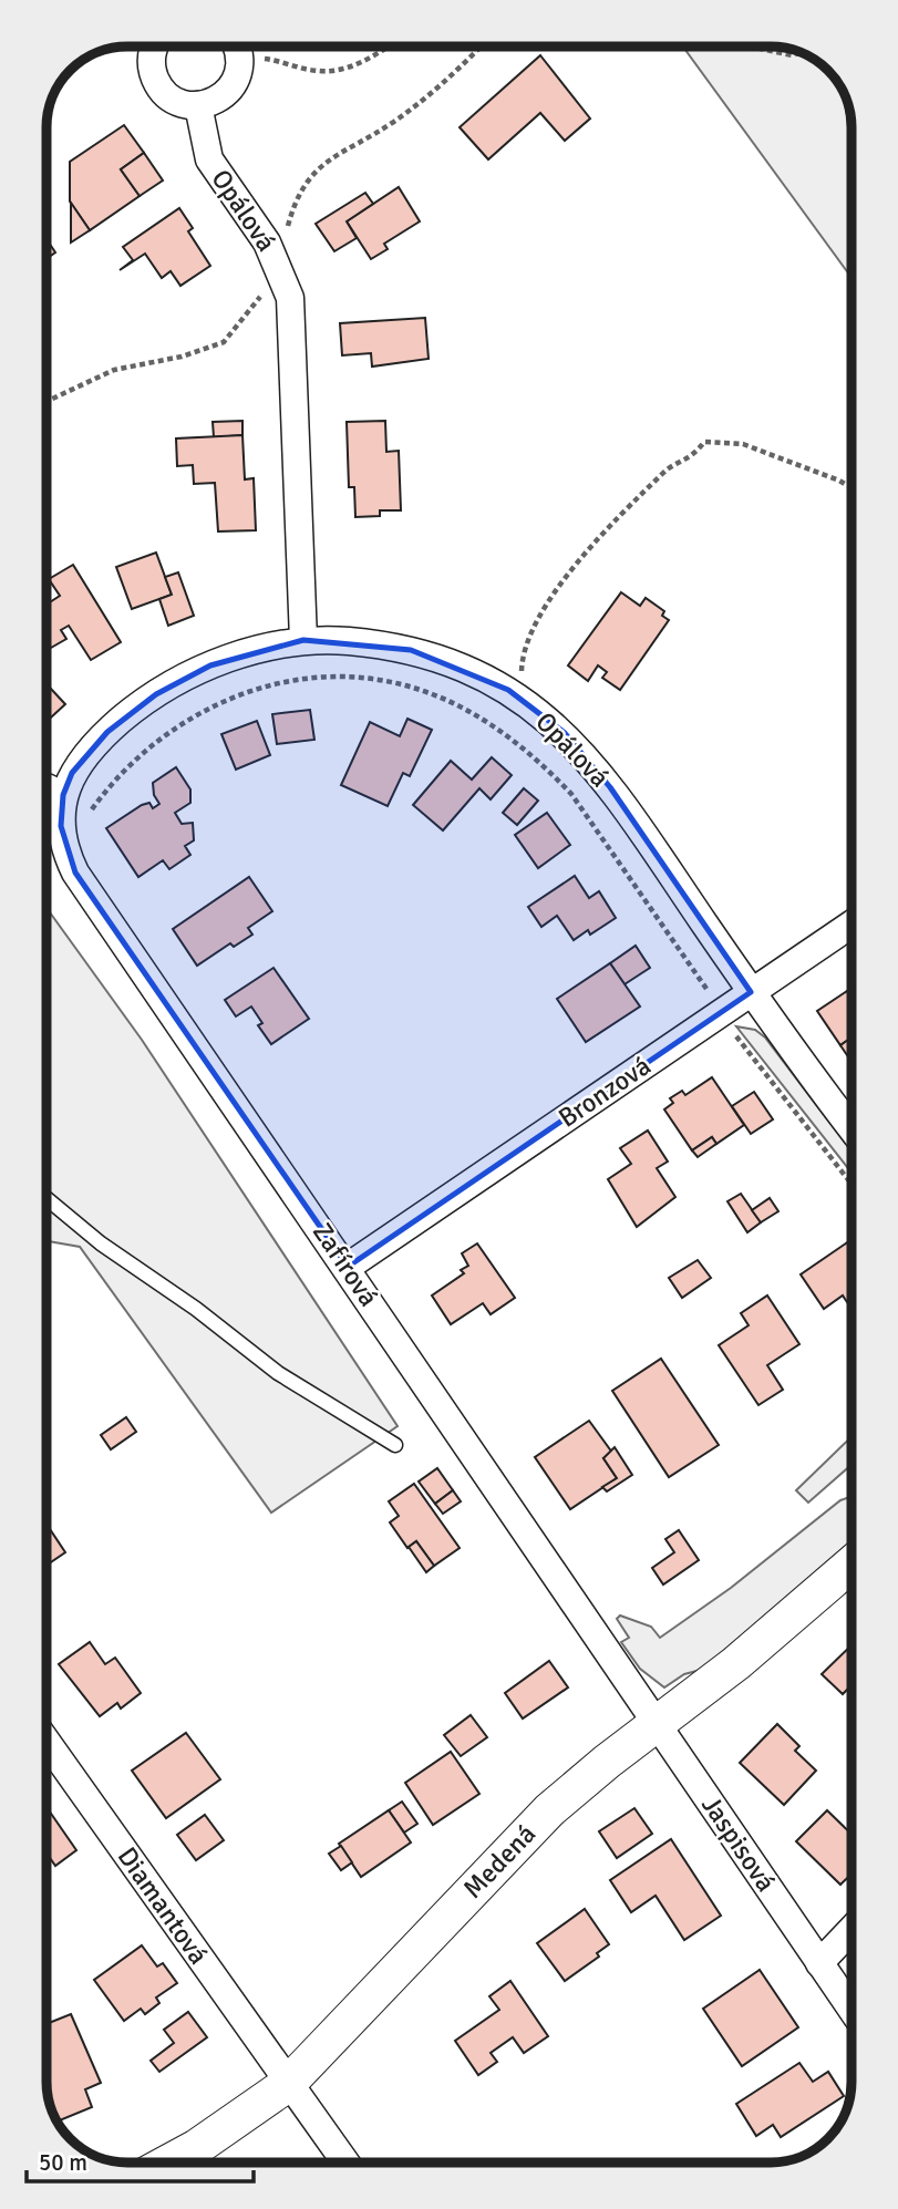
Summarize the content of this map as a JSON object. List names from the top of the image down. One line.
{"streets":{"street":["Opálová","Bronzová","Zafírová","Jaspisová","Medená","Diamantová"]},"crossings":[["Opálová","Bronzová"],["Opálová","Zafírová"],["Bronzová","Zafírová"],["Zafírová","Jaspisová"],["Zafírová","Medená"],["Jaspisová","Medená"],["Medená","Diamantová"]],"scale_bar":"50 m"}
